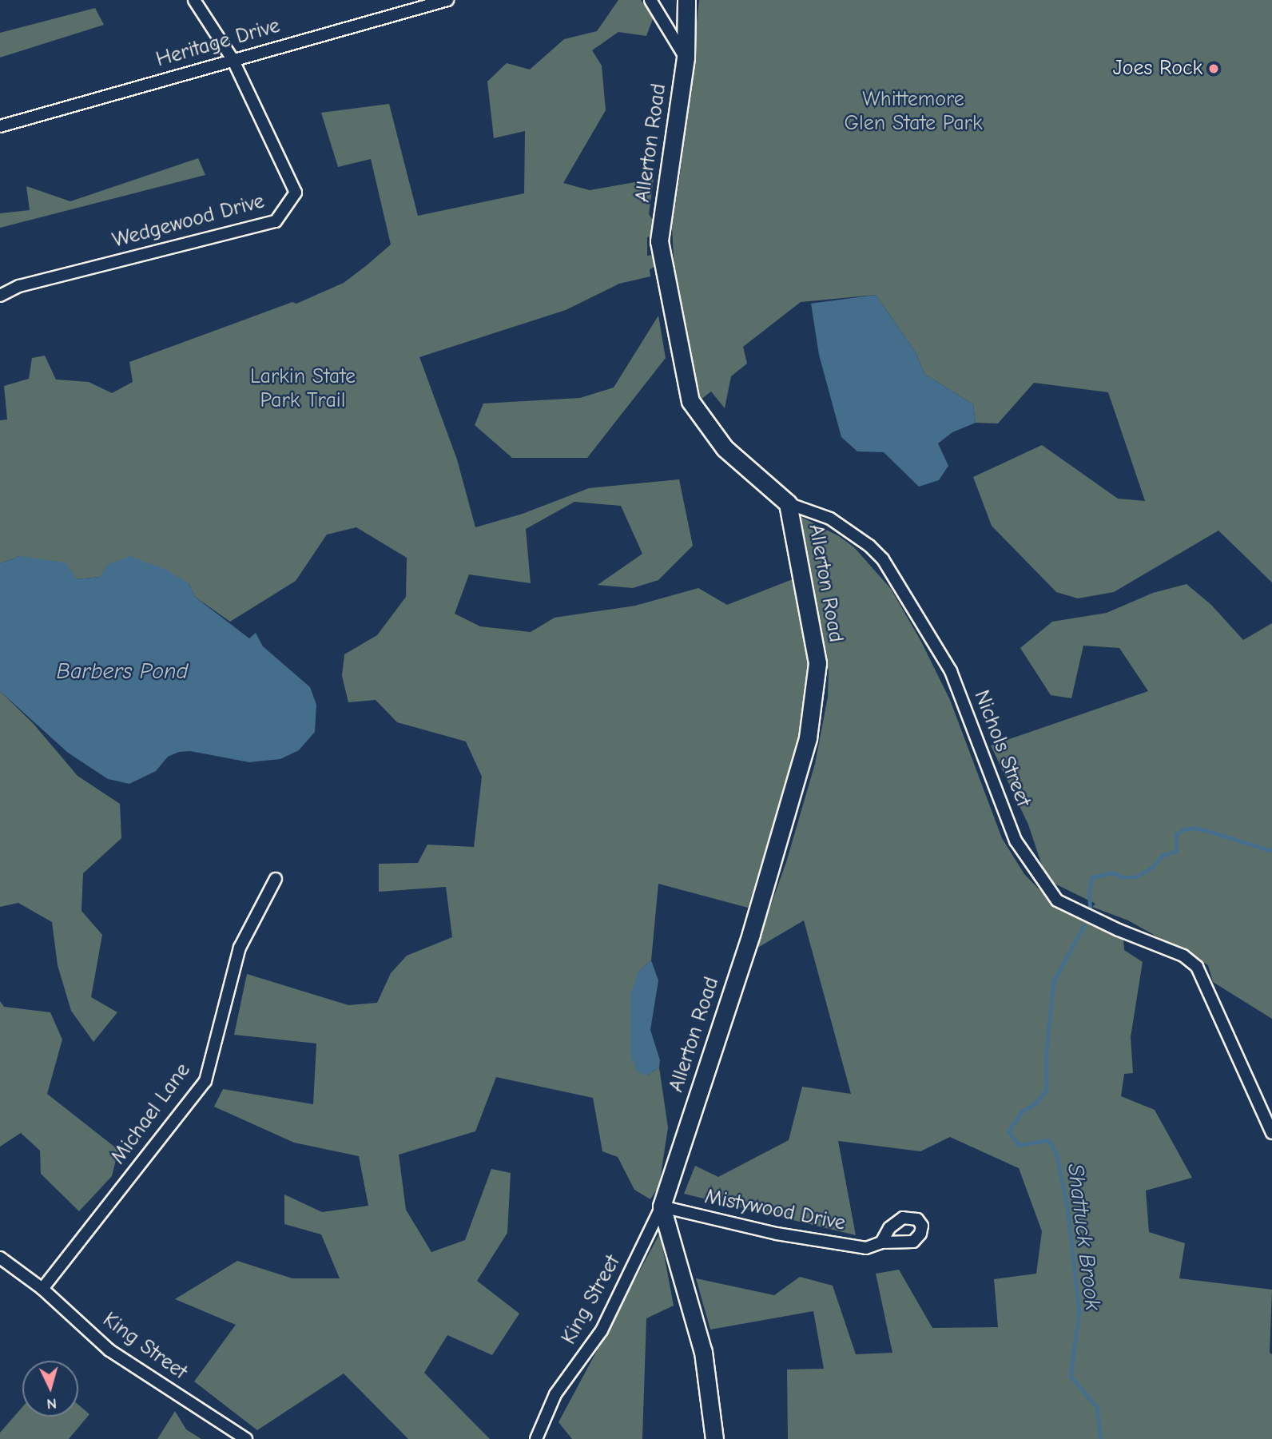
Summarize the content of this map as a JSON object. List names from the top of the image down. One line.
{"streets":{"street":["Heritage Drive","Allerton Road","Wedgewood Drive","Nichols Street","Michael Lane","Mistywood Drive","King Street"]},"crossings":[["Heritage Drive","Wedgewood Drive"],["Allerton Road","Nichols Street"],["Allerton Road","Mistywood Drive"],["Allerton Road","King Street"],["Michael Lane","King Street"],["Mistywood Drive","King Street"]],"water":["Barbers Pond","Shattuck Brook"],"parks":["Whittemore Glen State Park","Larkin State Park Trail"],"places":["Joes Rock"],"north":"bottom"}
